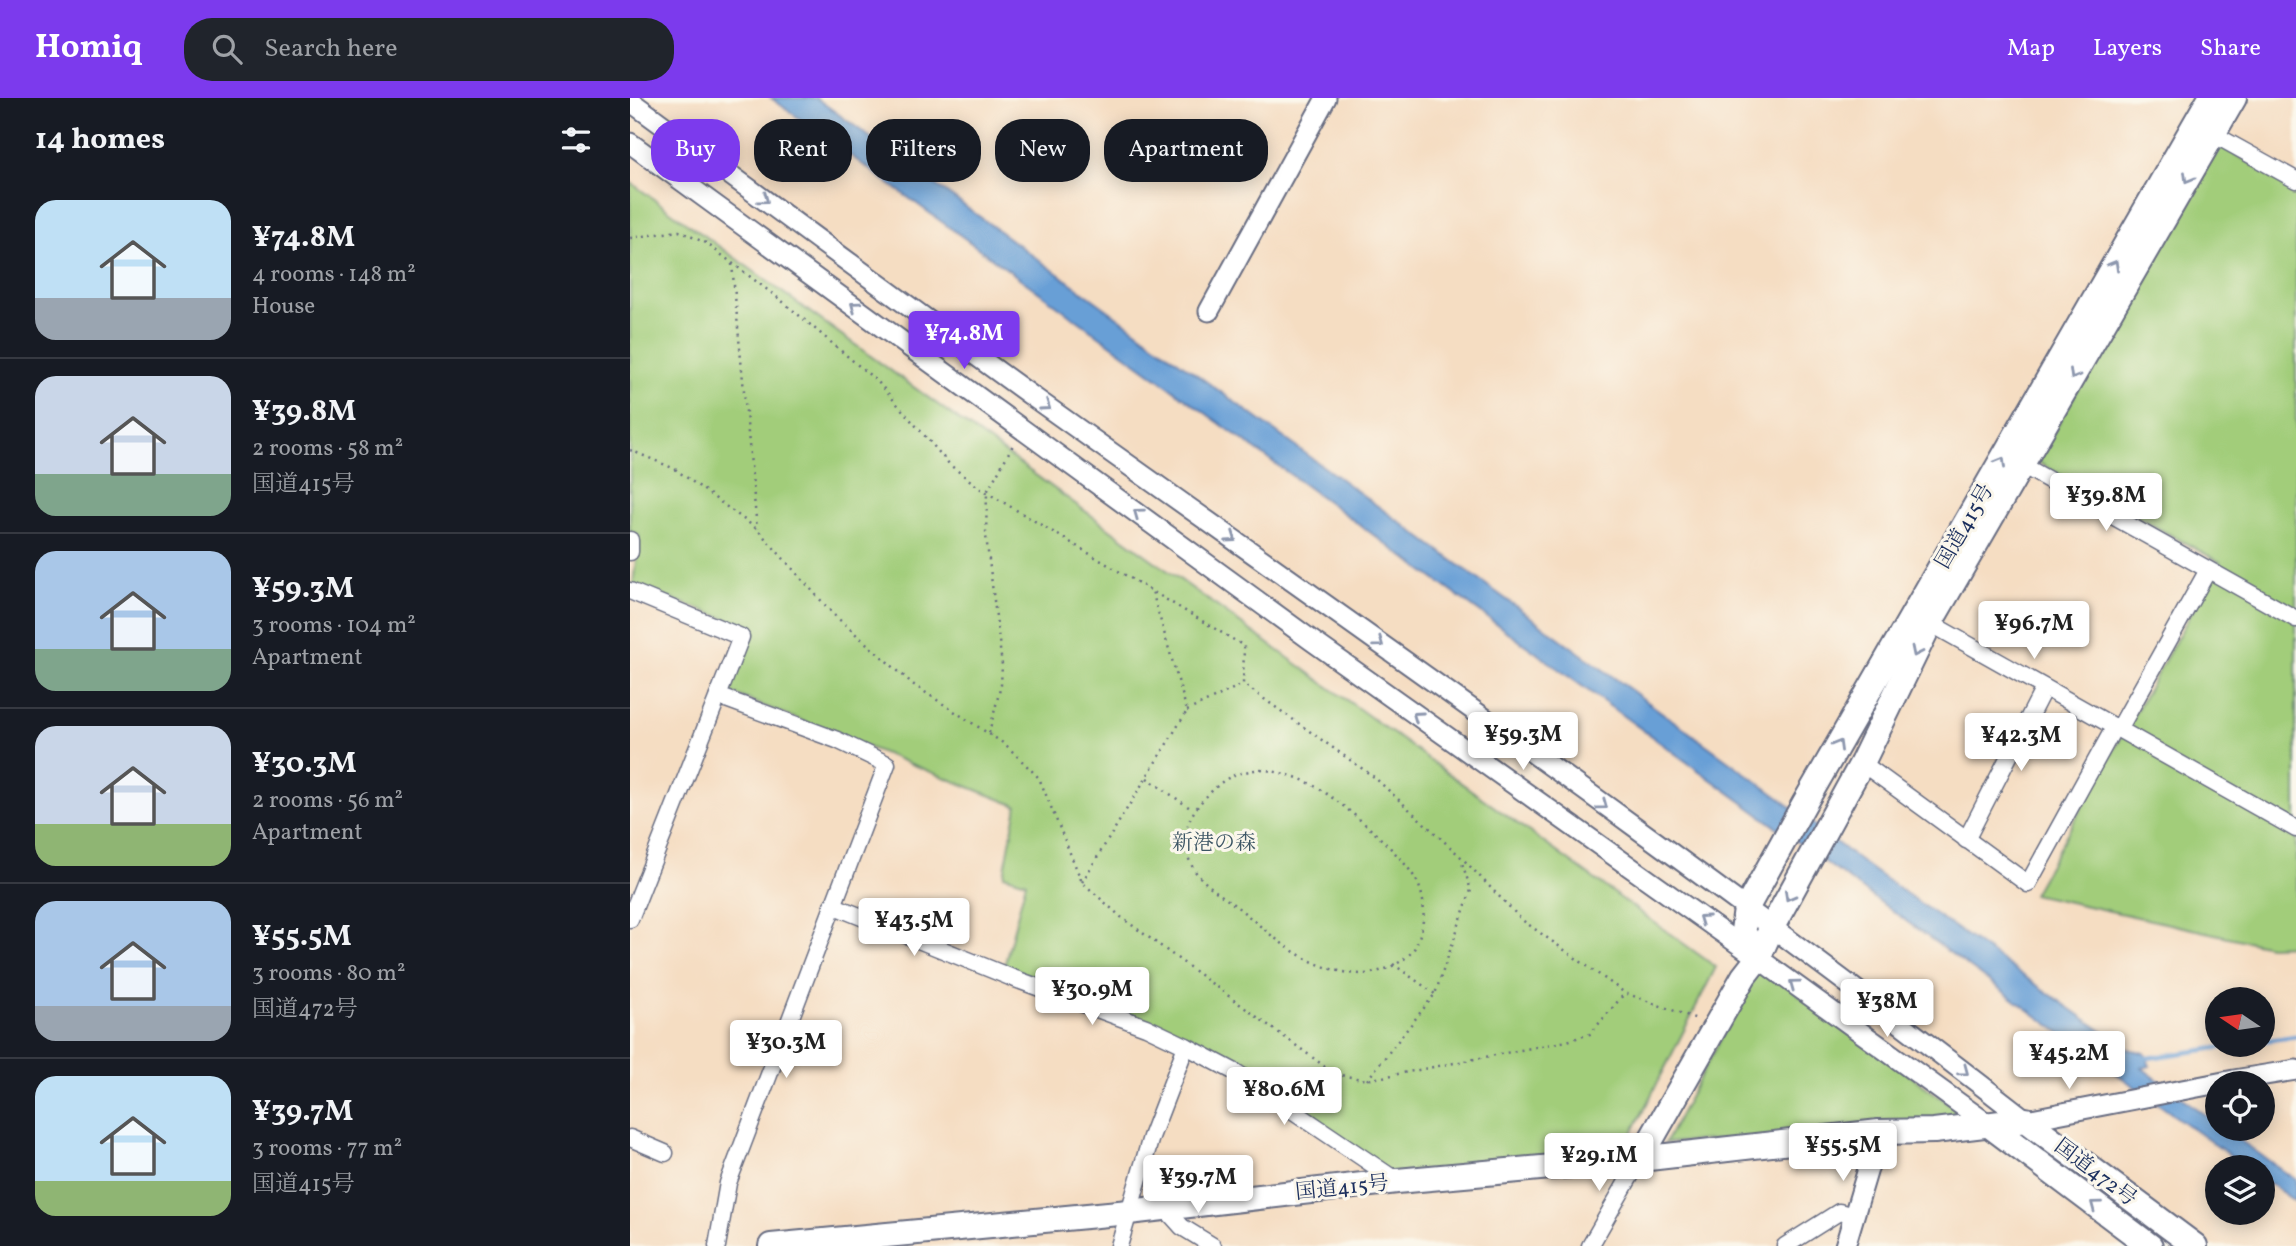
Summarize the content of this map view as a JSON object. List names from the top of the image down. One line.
{"streets":{"highway":["国道415号","国道472号"]},"parks":["新港の森"],"north":"left","page":{"header":"Homiq","search":"Search here","nav":["Map","Layers","Share"],"heading":"14 homes","chip":["Buy","Rent","Filters","New","Apartment"],"list":[{"name":"¥74.8M","note":"4 rooms · 148 m² · House"},{"name":"¥39.8M","note":"2 rooms · 58 m² · 国道415号"},{"name":"¥59.3M","note":"3 rooms · 104 m² · Apartment"},{"name":"¥30.3M","note":"2 rooms · 56 m² · Apartment"},{"name":"¥55.5M","note":"3 rooms · 80 m² · 国道472号"},{"name":"¥39.7M","note":"3 rooms · 77 m² · 国道415号"}],"price":["¥74.8M","¥39.8M","¥96.7M","¥59.3M","¥42.3M","¥43.5M","¥30.9M","¥38M","¥30.3M","¥45.2M","¥80.6M","¥55.5M","¥29.1M","¥39.7M"]}}
